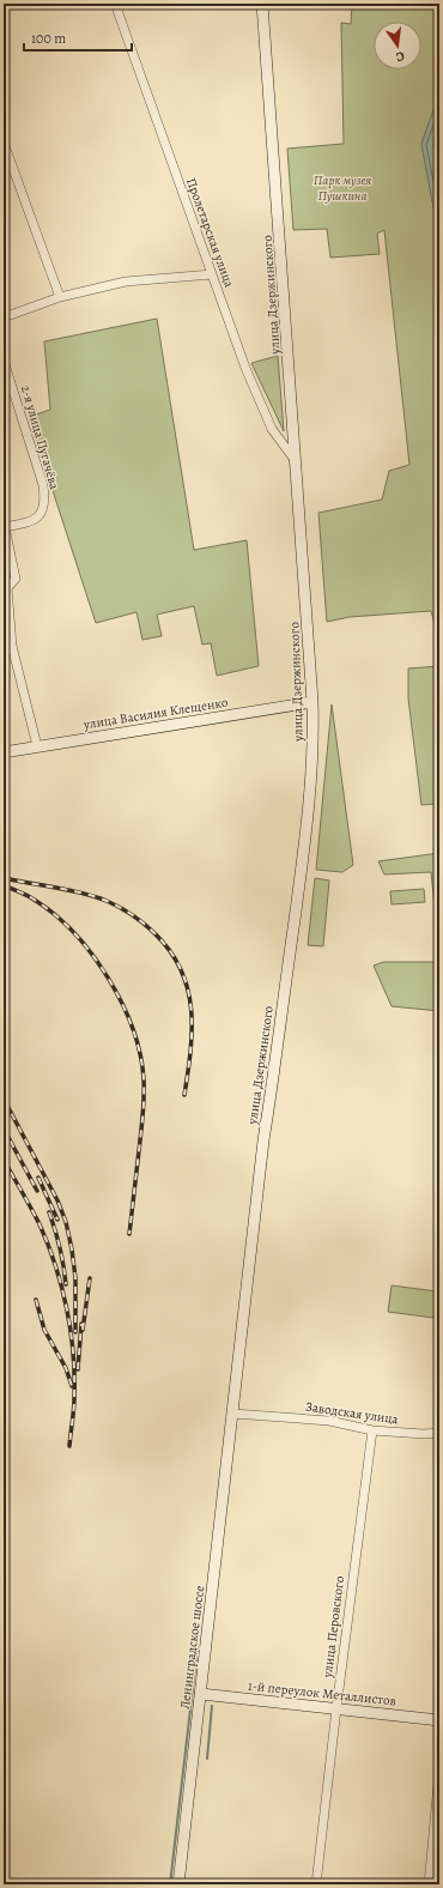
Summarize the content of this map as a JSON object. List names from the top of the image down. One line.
{"streets":{"main road":["улица Дзержинского","улица Василия Клещенко","Ленинградское шоссе","1-й переулок Металлистов"],"street":["Пролетарская улица","2-я улица Пугачёва","Заводская улица","улица Перовского"]},"crossings":[["Пролетарская улица","улица Дзержинского"],["улица Дзержинского","улица Василия Клещенко"],["улица Дзержинского","Заводская улица"],["улица Дзержинского","Ленинградское шоссе"],["2-я улица Пугачёва","улица Василия Клещенко"],["Заводская улица","улица Перовского"],["Заводская улица","Ленинградское шоссе"],["улица Перовского","1-й переулок Металлистов"],["Ленинградское шоссе","1-й переулок Металлистов"]],"parks":["Парк музея Пушкина"],"scale_bar":"100 m","north":"bottom"}
